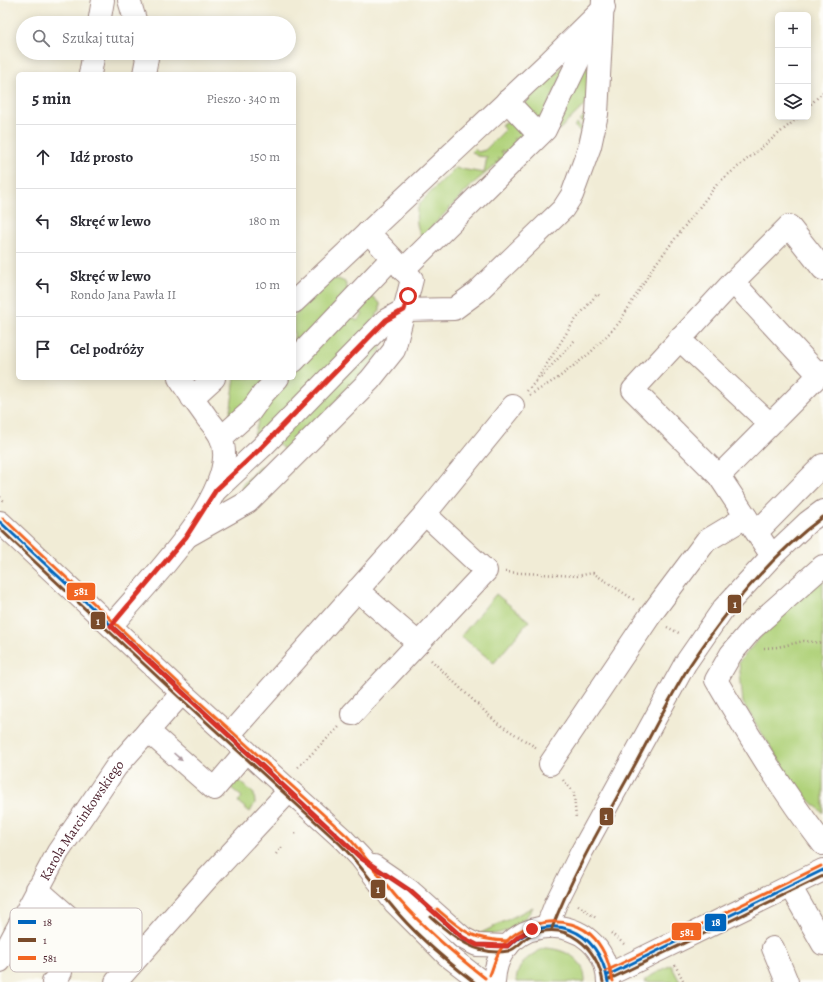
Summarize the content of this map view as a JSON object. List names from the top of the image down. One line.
{"streets":{"street":["Karola Marcinkowskiego"]},"lines":["transit line 1","transit line 581","transit line 18"],"legend":["18","1","581"],"page":{"map_buttons":["+","−"],"search":"Szukaj tutaj","heading":["5 min","Pieszo · 340 m"],"list":[["Idź prosto","150 m"],["Skręć w lewo","180 m"],["Skręć w lewo","Rondo Jana Pawła II","10 m"],"Cel podróży"]}}
